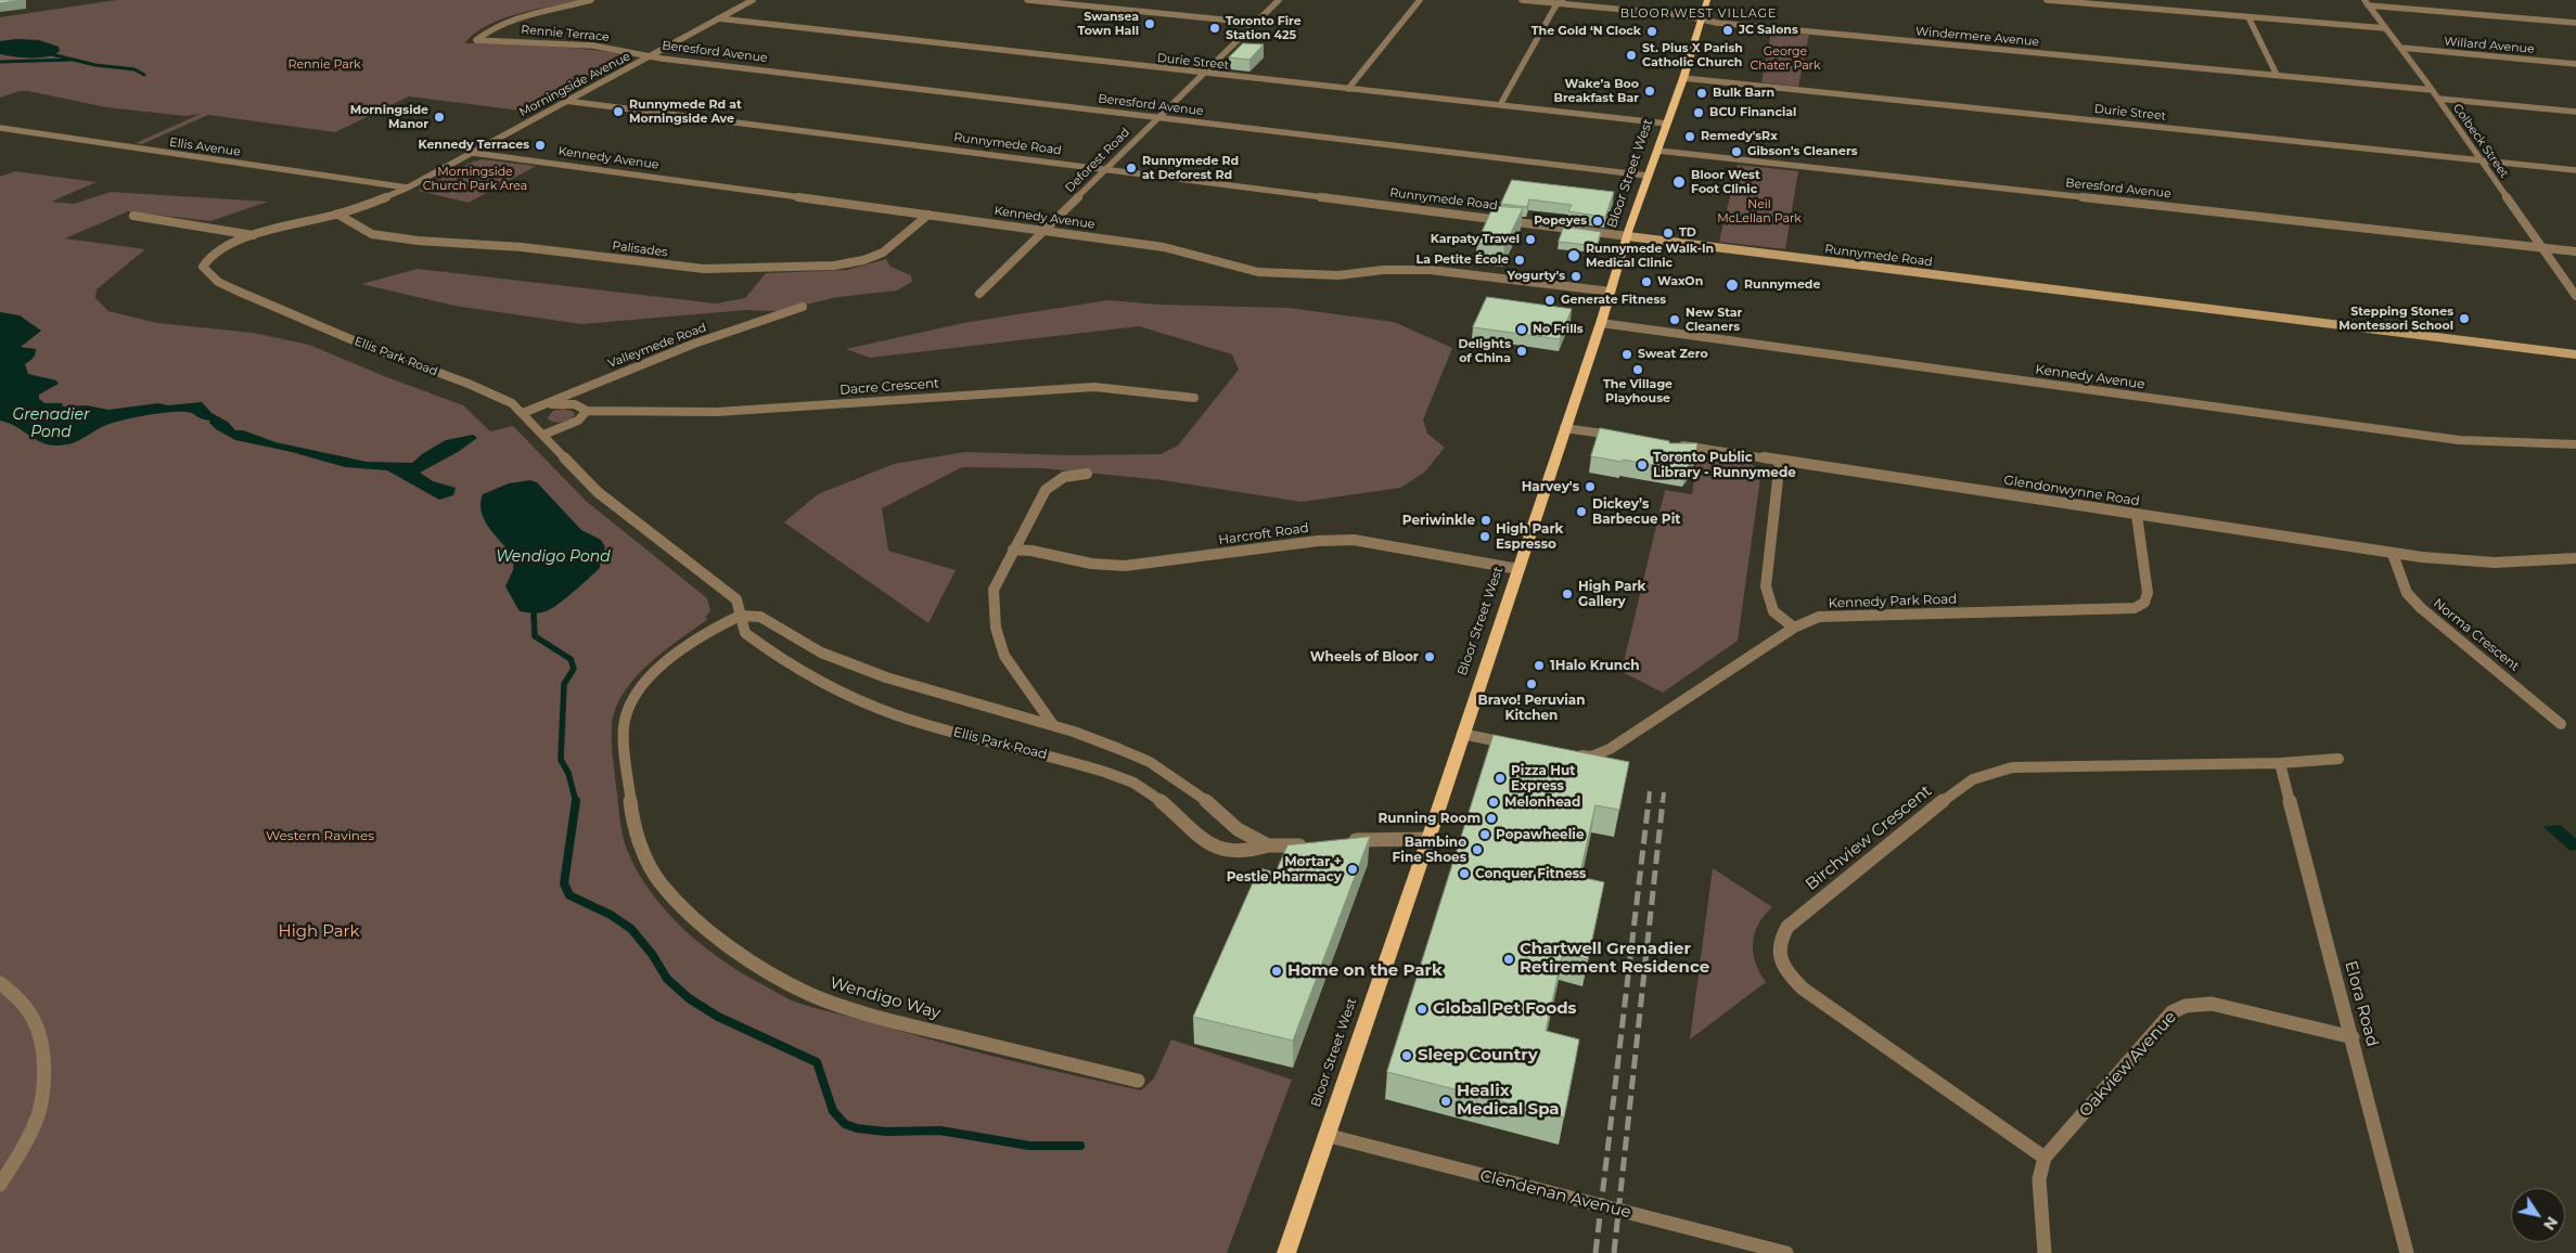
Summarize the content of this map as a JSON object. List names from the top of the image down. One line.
{"streets":{"main road":["Bloor Street West"],"street":["Rennie Terrace","Windermere Avenue","Willard Avenue","Beresford Avenue","Durie Street","Morningside Avenue","Colbeck Street","Runnymede Road","Ellis Avenue","Kennedy Avenue","Deforest Road","Palisades","Valleymede Road","Ellis Park Road","Dacre Crescent","Glendonwynne Road","Harcroft Road","Kennedy Park Road","Norma Crescent","Birchview Crescent","Wendigo Way","Elora Road","Oakview Avenue","Clendenan Avenue"]},"crossings":[["Rennie Terrace","Beresford Avenue"],["Rennie Terrace","Morningside Avenue"],["Windermere Avenue","Colbeck Street"],["Windermere Avenue","Bloor Street West"],["Willard Avenue","Colbeck Street"],["Beresford Avenue","Morningside Avenue"],["Beresford Avenue","Colbeck Street"],["Beresford Avenue","Deforest Road"],["Beresford Avenue","Bloor Street West"],["Durie Street","Morningside Avenue"],["Durie Street","Colbeck Street"],["Durie Street","Deforest Road"],["Durie Street","Bloor Street West"],["Morningside Avenue","Runnymede Road"],["Morningside Avenue","Ellis Avenue"],["Morningside Avenue","Kennedy Avenue"],["Morningside Avenue","Ellis Park Road"],["Runnymede Road","Deforest Road"],["Runnymede Road","Bloor Street West"],["Ellis Avenue","Ellis Park Road"],["Kennedy Avenue","Deforest Road"],["Kennedy Avenue","Bloor Street West"],["Kennedy Avenue","Palisades"],["Bloor Street West","Harcroft Road"],["Bloor Street West","Clendenan Avenue"],["Palisades","Ellis Park Road"],["Valleymede Road","Ellis Park Road"],["Valleymede Road","Dacre Crescent"],["Ellis Park Road","Wendigo Way"],["Glendonwynne Road","Kennedy Park Road"],["Glendonwynne Road","Norma Crescent"],["Birchview Crescent","Elora Road"],["Birchview Crescent","Oakview Avenue"],["Elora Road","Oakview Avenue"]],"districts":["BLOOR WEST VILLAGE"],"water":["Grenadier Pond","Wendigo Pond"],"parks":["George Chater Park","Rennie Park","Morningside Church Park Area","Neil McLellan Park","Western Ravines","High Park"],"places":["Swansea Town Hall","Toronto Fire Station 425","JC Salons","The Gold ‘N Clock","St. Pius X Parish Catholic Church","Wake’a Boo Breakfast Bar","Bulk Barn","Runnymede Rd at Morningside Ave","BCU Financial","Morningside Manor","Remedy'sRx","Kennedy Terraces","Gibson's Cleaners","Runnymede Rd at Deforest Rd","Bloor West Foot Clinic","Popeyes","TD","Karpaty Travel","Runnymede Walk-In Medical Clinic","La Petite École","Yogurty's","WaxOn","Runnymede","Generate Fitness","Stepping Stones Montessori School","New Star Cleaners","No Frills","Delights of China","Sweat Zero","The Village Playhouse","Toronto Public Library - Runnymede","Harvey's","Dickey’s Barbecue Pit","Periwinkle","High Park Espresso","High Park Gallery","Wheels of Bloor","1Halo Krunch","Bravo! Peruvian Kitchen","Pizza Hut Express","Melonhead","Running Room","Popawheelie","Bambino Fine Shoes","Mortar + Pestle Pharmacy","Conquer Fitness","Chartwell Grenadier Retirement Residence","Home on the Park","Global Pet Foods","Sleep Country","Healix Medical Spa"],"north":"bottom right"}
